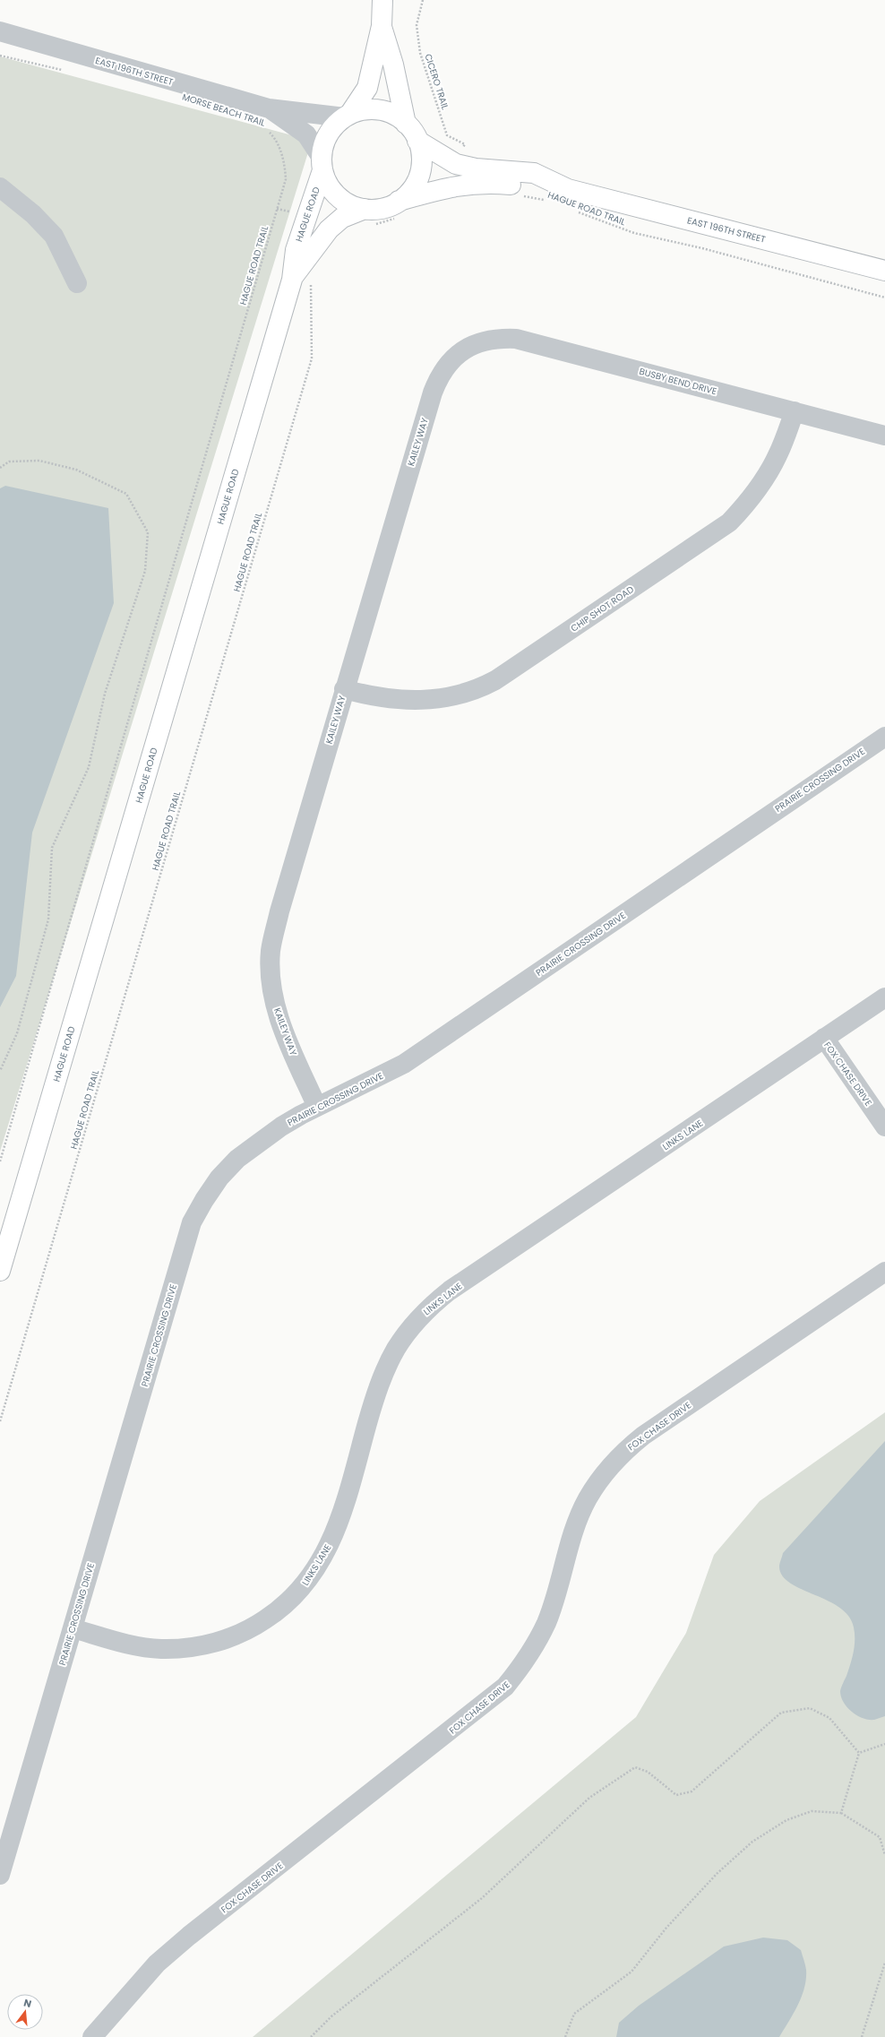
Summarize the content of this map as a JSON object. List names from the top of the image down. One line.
{"streets":{"main road":["EAST 196TH STREET","HAGUE ROAD"],"street":["BUSBY BEND DRIVE","KAILEY WAY","CHIP SHOT ROAD","PRAIRIE CROSSING DRIVE","FOX CHASE DRIVE","LINKS LANE"],"path":["CICERO TRAIL","MORSE BEACH TRAIL","HAGUE ROAD TRAIL"]},"crossings":[["EAST 196TH STREET","HAGUE ROAD"],["MORSE BEACH TRAIL","HAGUE ROAD TRAIL"],["BUSBY BEND DRIVE","KAILEY WAY"],["BUSBY BEND DRIVE","CHIP SHOT ROAD"],["KAILEY WAY","CHIP SHOT ROAD"],["KAILEY WAY","PRAIRIE CROSSING DRIVE"],["PRAIRIE CROSSING DRIVE","LINKS LANE"],["FOX CHASE DRIVE","LINKS LANE"]],"north":"top"}
